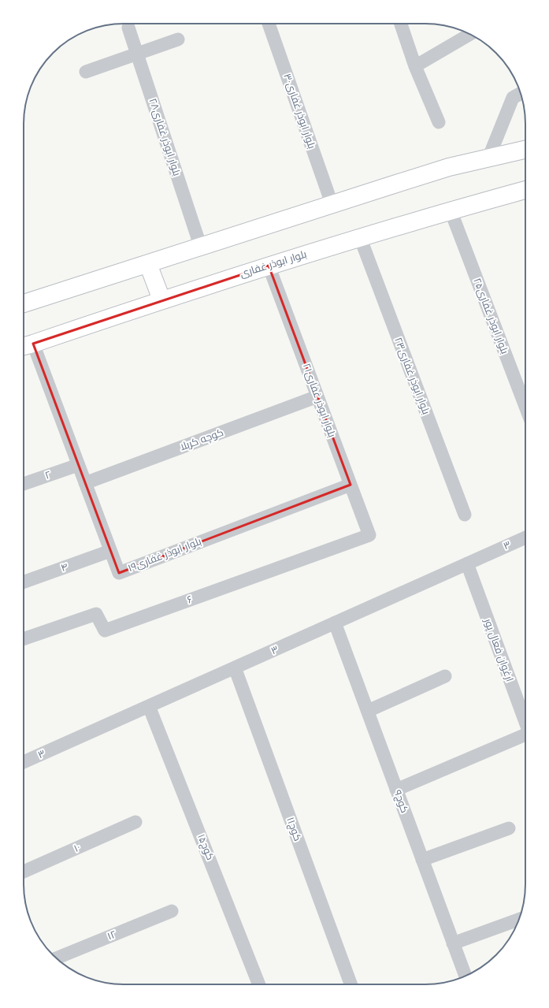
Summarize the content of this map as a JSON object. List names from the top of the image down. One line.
{"streets":{"main road":["بلوار ابوذر غفاری"],"street":["بلوار ابوذر غفاری۳۰","بلوار ابوذر غفاری۲۸","بلوار ابوذر غفاری۲۵","بلوار ابوذر غفاری۲۳","۲۱بلوار ابوذر غفاری","کوچه کربلا","۲","۳","بلوار ابوذر غفاری۱۹","۴","۶","ارغوان فعال پور","۹کوچ","۱۱کوچ","۱۵کوچ","۱۰","۱۲"]},"crossings":[["بلوار ابوذر غفاری","بلوار ابوذر غفاری۲۵"],["بلوار ابوذر غفاری","بلوار ابوذر غفاری۲۳"],["بلوار ابوذر غفاری","۲۱بلوار ابوذر غفاری"],["بلوار ابوذر غفاری","بلوار ابوذر غفاری۱۹"],["۲۱بلوار ابوذر غفاری","کوچه کربلا"],["۲۱بلوار ابوذر غفاری","بلوار ابوذر غفاری۱۹"],["۲۱بلوار ابوذر غفاری","۶"],["کوچه کربلا","بلوار ابوذر غفاری۱۹"],["۲","بلوار ابوذر غفاری۱۹"],["۳","ارغوان فعال پور"],["۳","۹کوچ"],["۳","۱۱کوچ"],["۳","۱۵کوچ"],["بلوار ابوذر غفاری۱۹","۴"]]}
